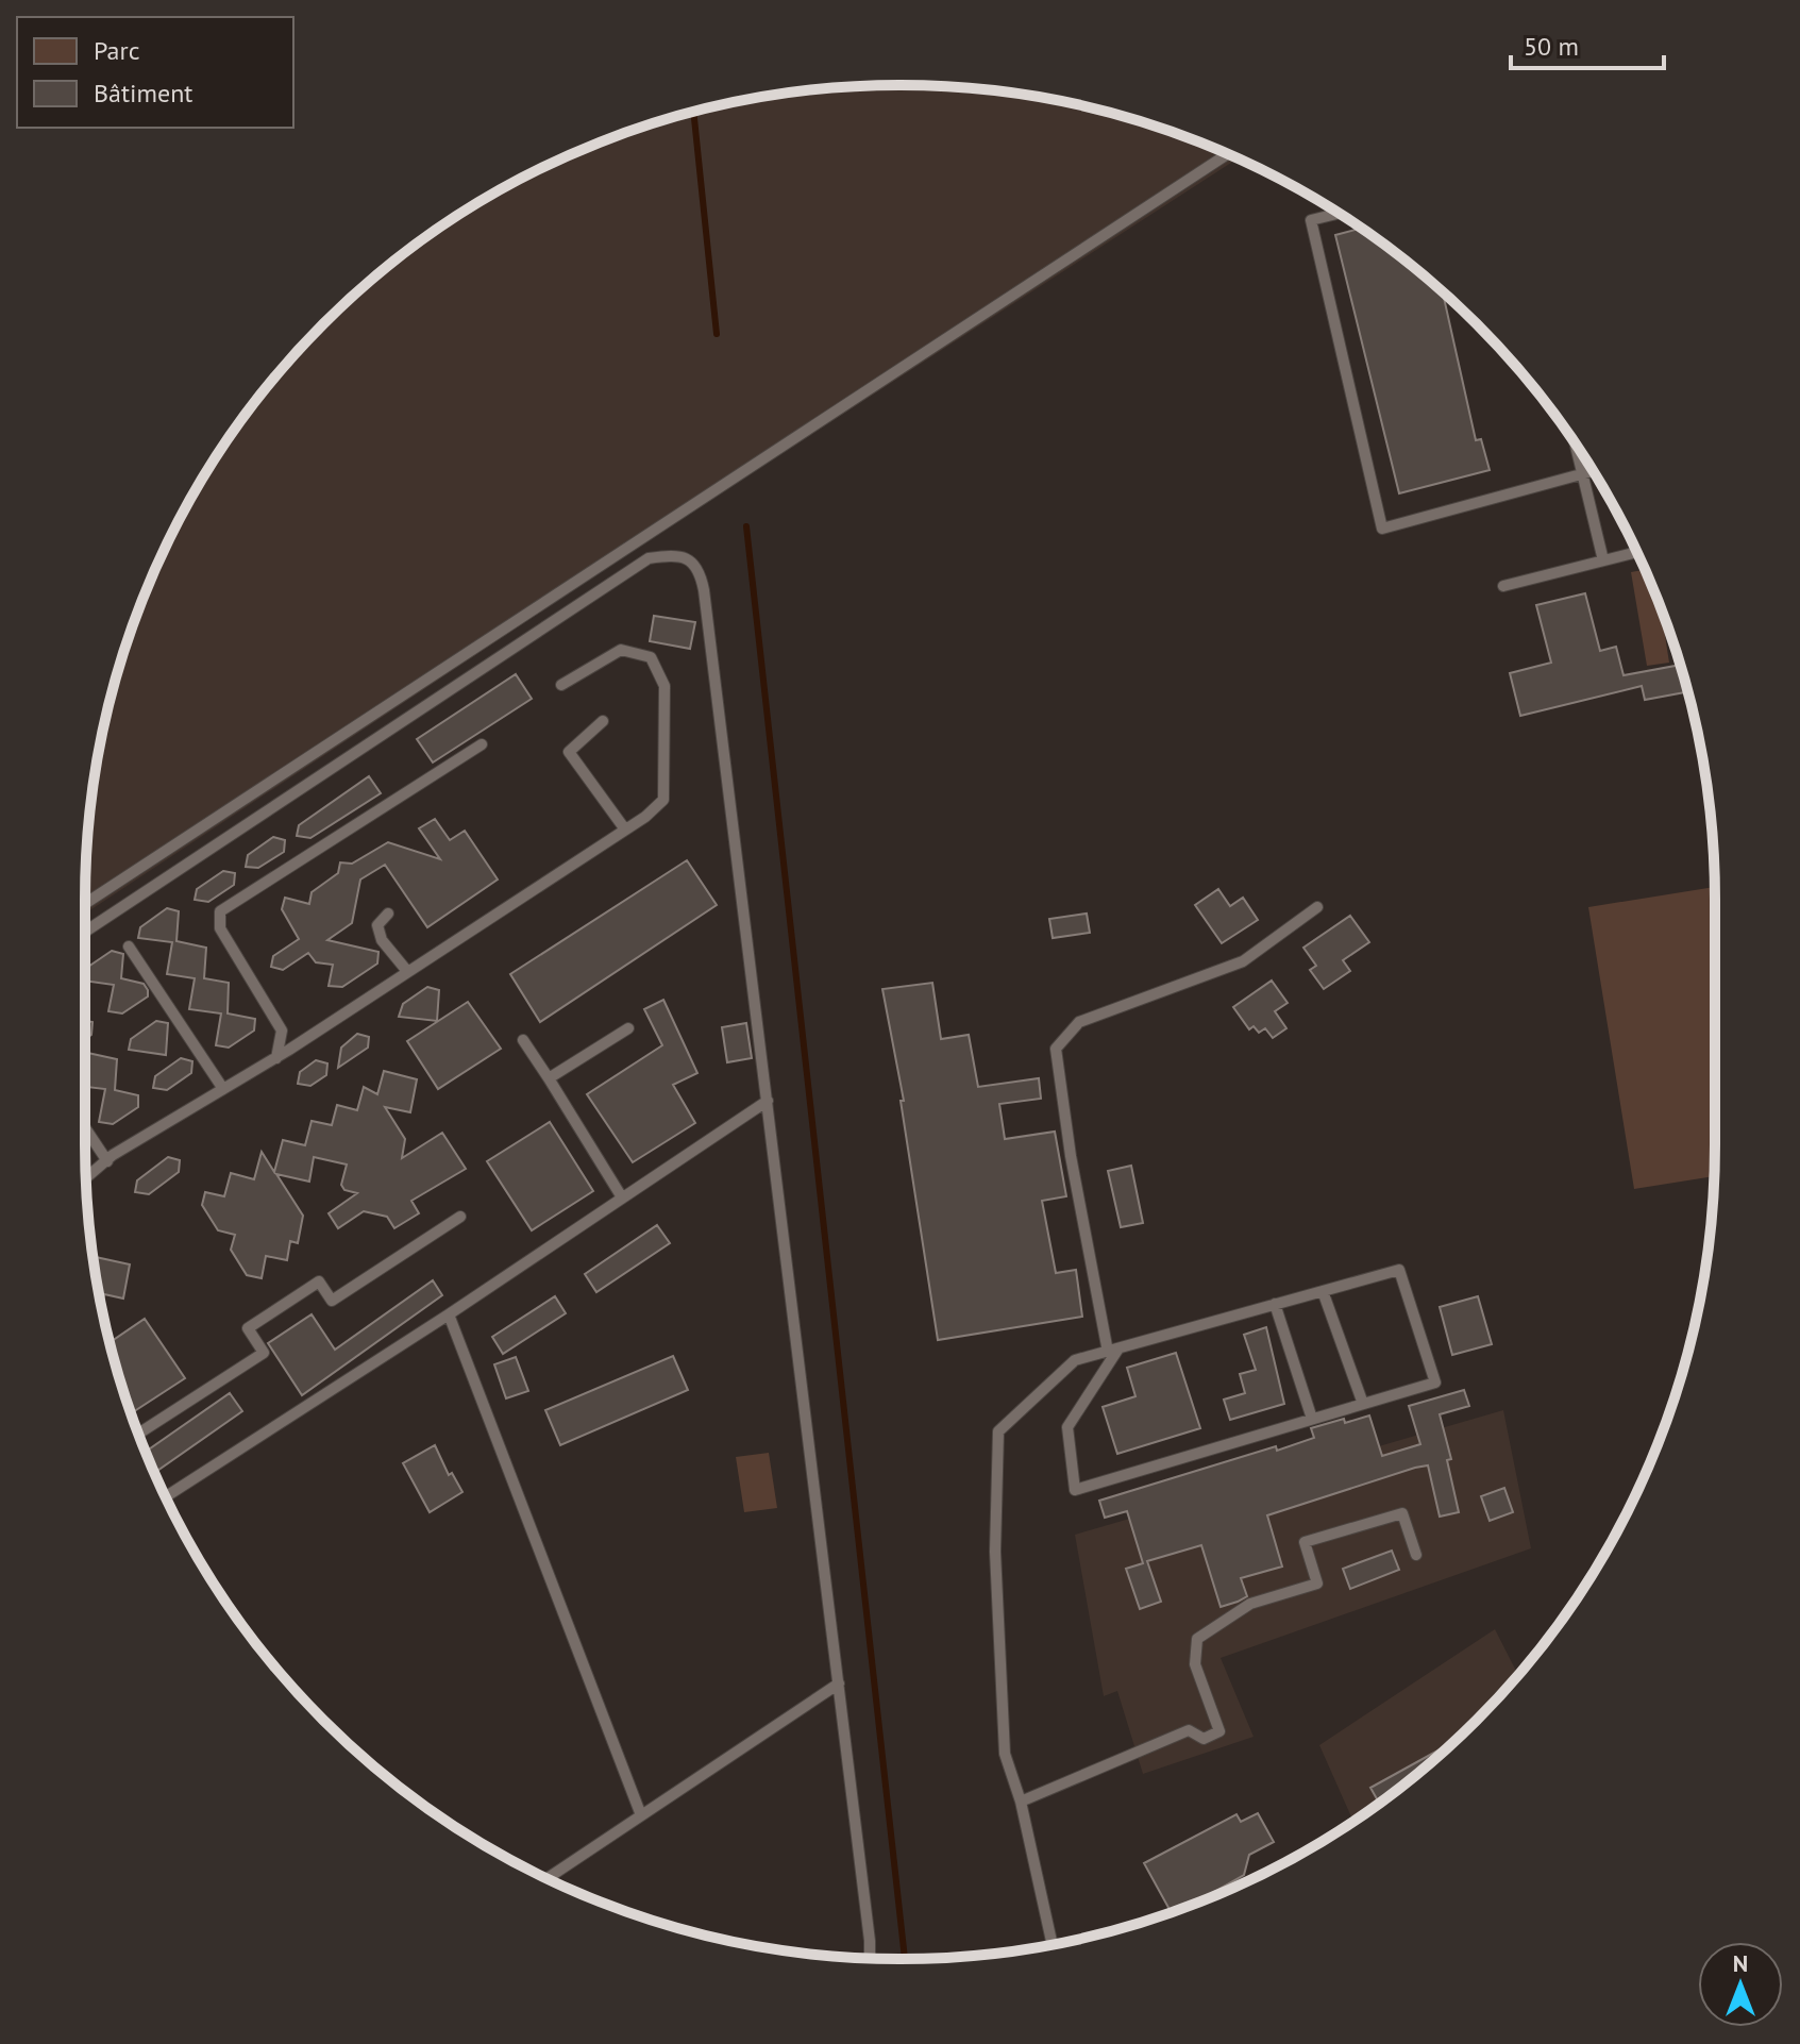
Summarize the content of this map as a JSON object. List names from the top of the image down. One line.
{"legend":["Parc","Bâtiment"],"scale_bar":"50 m","north":"top"}
